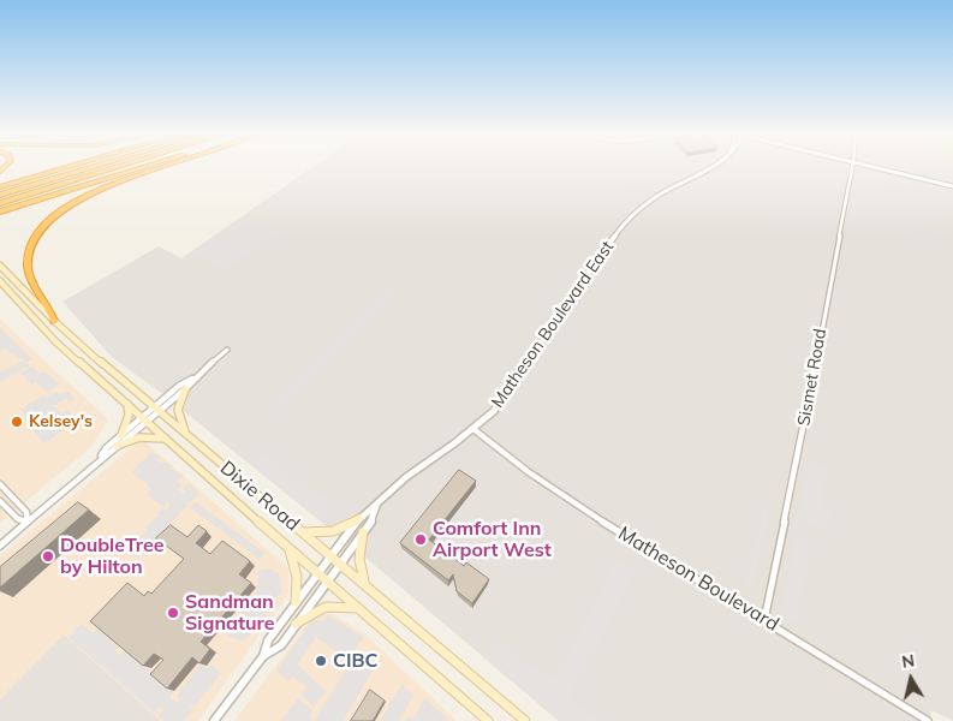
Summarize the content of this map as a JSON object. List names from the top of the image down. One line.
{"streets":{"main road":["Dixie Road"],"street":["Matheson Boulevard East","Sismet Road","Matheson Boulevard"]},"crossings":[["Matheson Boulevard East","Dixie Road"],["Matheson Boulevard East","Matheson Boulevard"],["Sismet Road","Matheson Boulevard"]],"places":["Kelsey's","Comfort Inn Airport West","DoubleTree by Hilton","Sandman Signature","CIBC"],"north":"top"}
